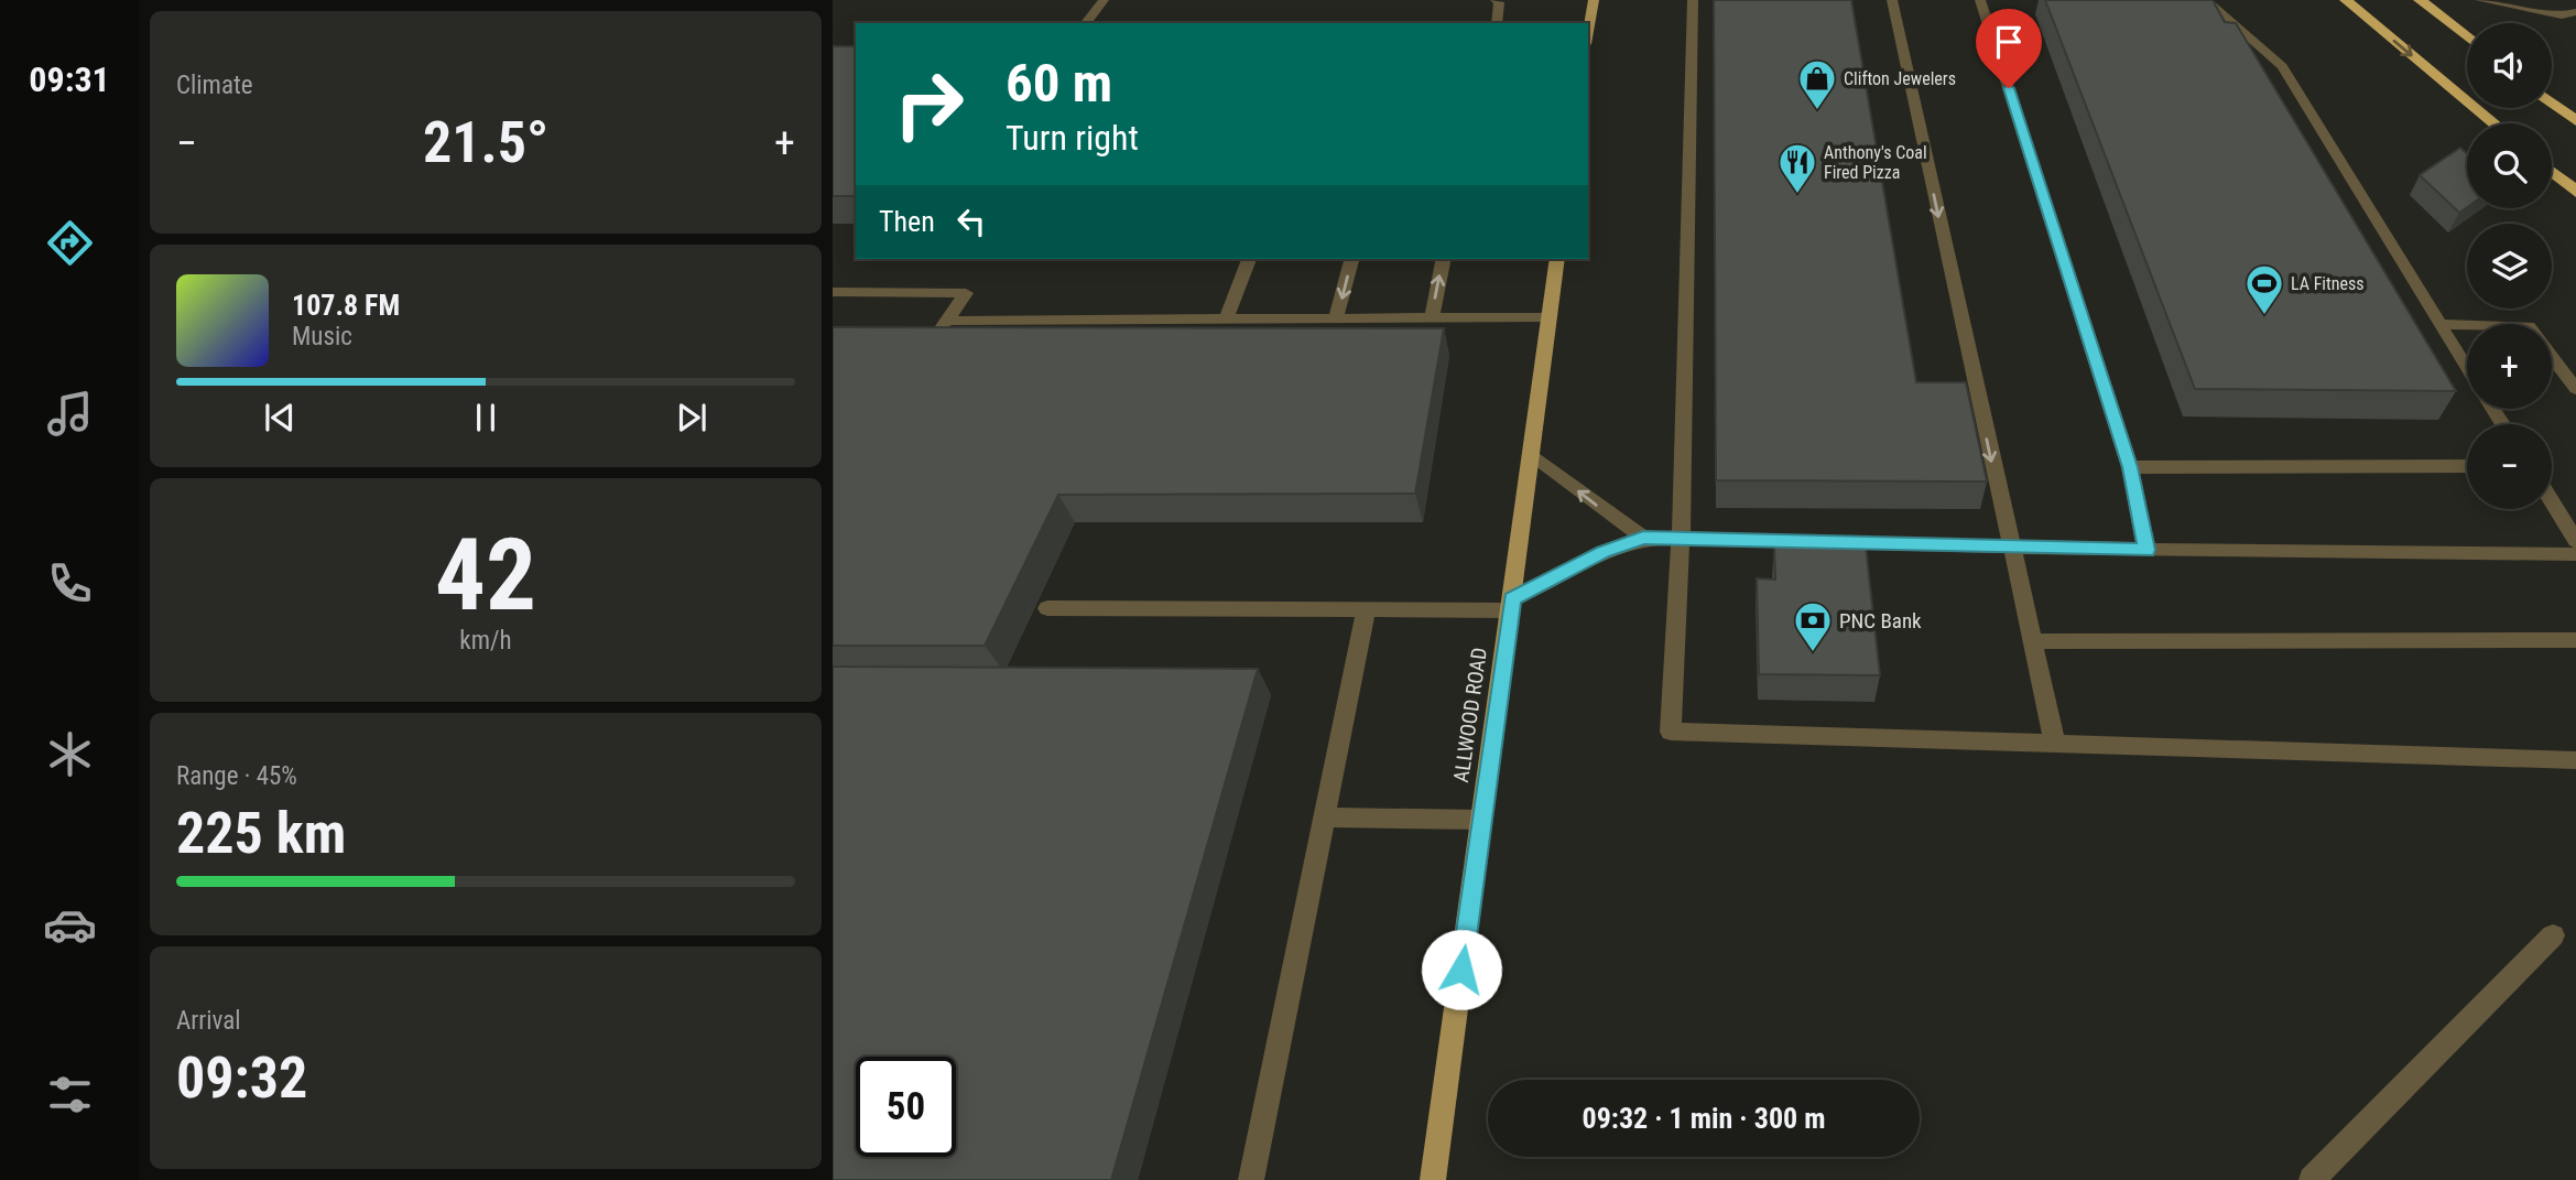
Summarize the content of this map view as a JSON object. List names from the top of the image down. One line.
{"streets":{"main road":["ALLWOOD ROAD"]},"places":{"shop":["Clifton Jewelers"],"restaurant":["Anthony's Coal Fired Pizza"],"sports":["LA Fitness"],"bank":["PNC Bank"]},"page":{"tabs":"09:31","tile":["Climate",["42","km/h"],["Range · 45%","225 km"],["Arrival","09:32"]],"map_buttons":["+","−"],"turn":["60 m","Turn right"],"heat":["−","21.5°","+"],"then":"Then","song":["107.8 FM","Music"],"limit":"50","trip":"09:32 · 1 min · 300 m"}}
